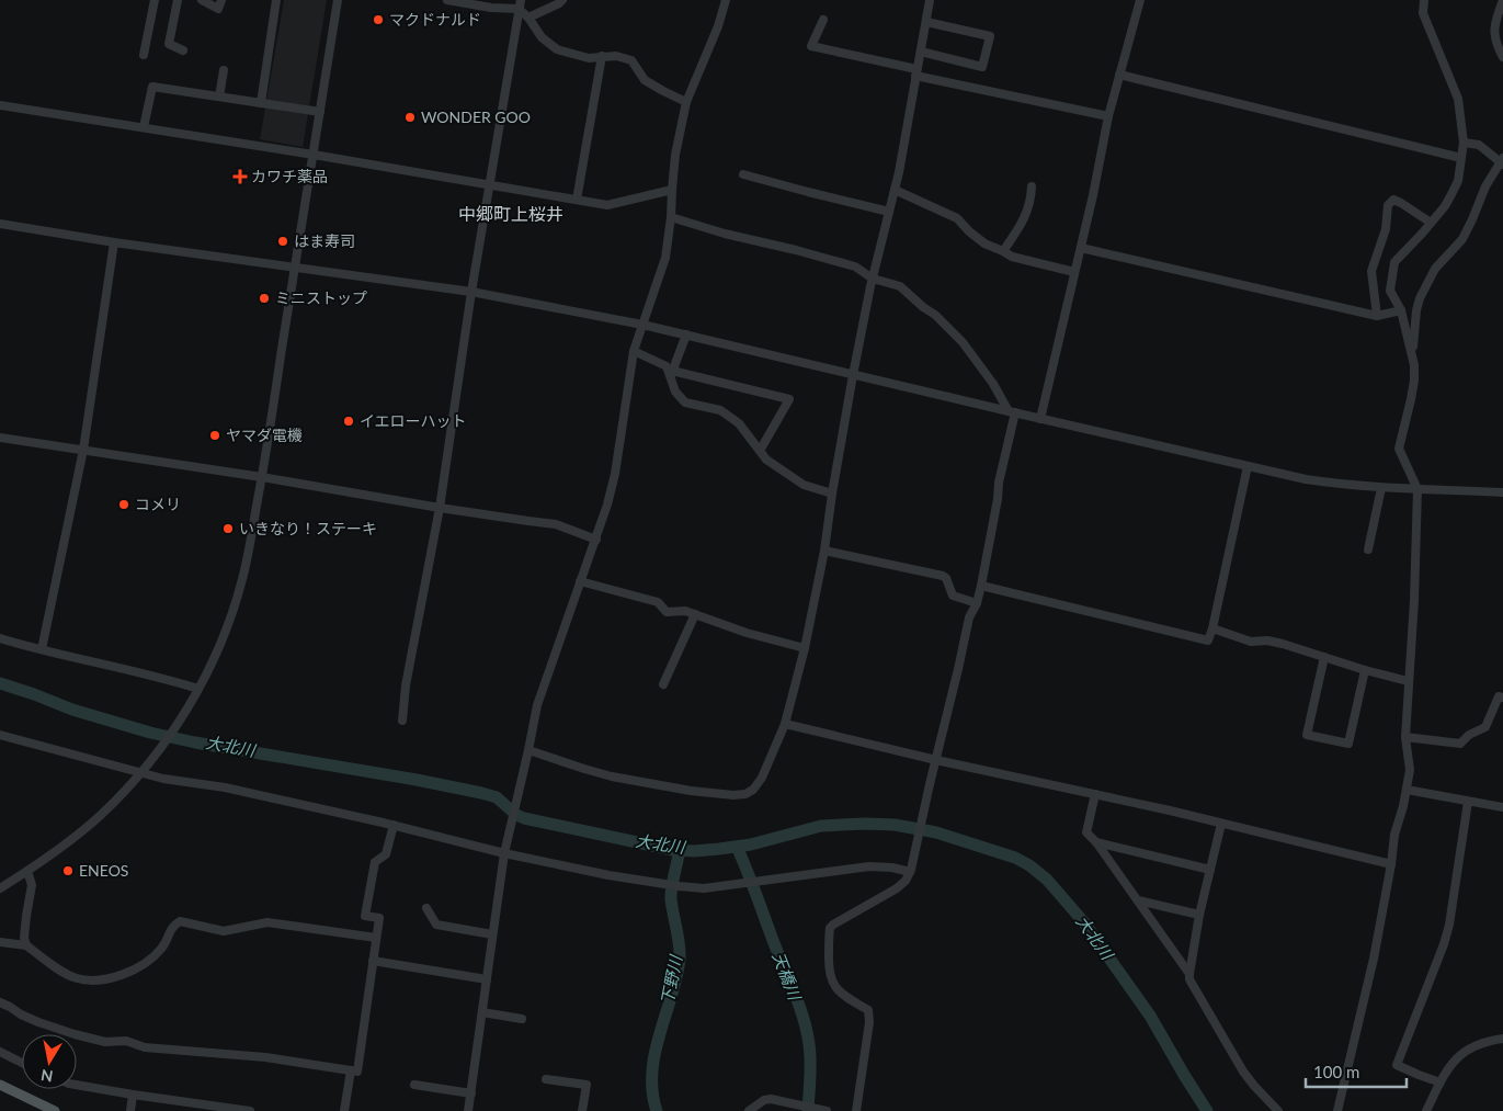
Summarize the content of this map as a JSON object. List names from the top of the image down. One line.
{"districts":["中郷町上桜井"],"water":["大北川","天橋川","下野川"],"places":{"other":["マクドナルド","WONDER GOO","はま寿司","ミニストップ","イエローハット","ヤマダ電機","コメリ","いきなり！ステーキ","ENEOS"],"health":["カワチ薬品"]},"scale_bar":"100 m","north":"bottom"}
